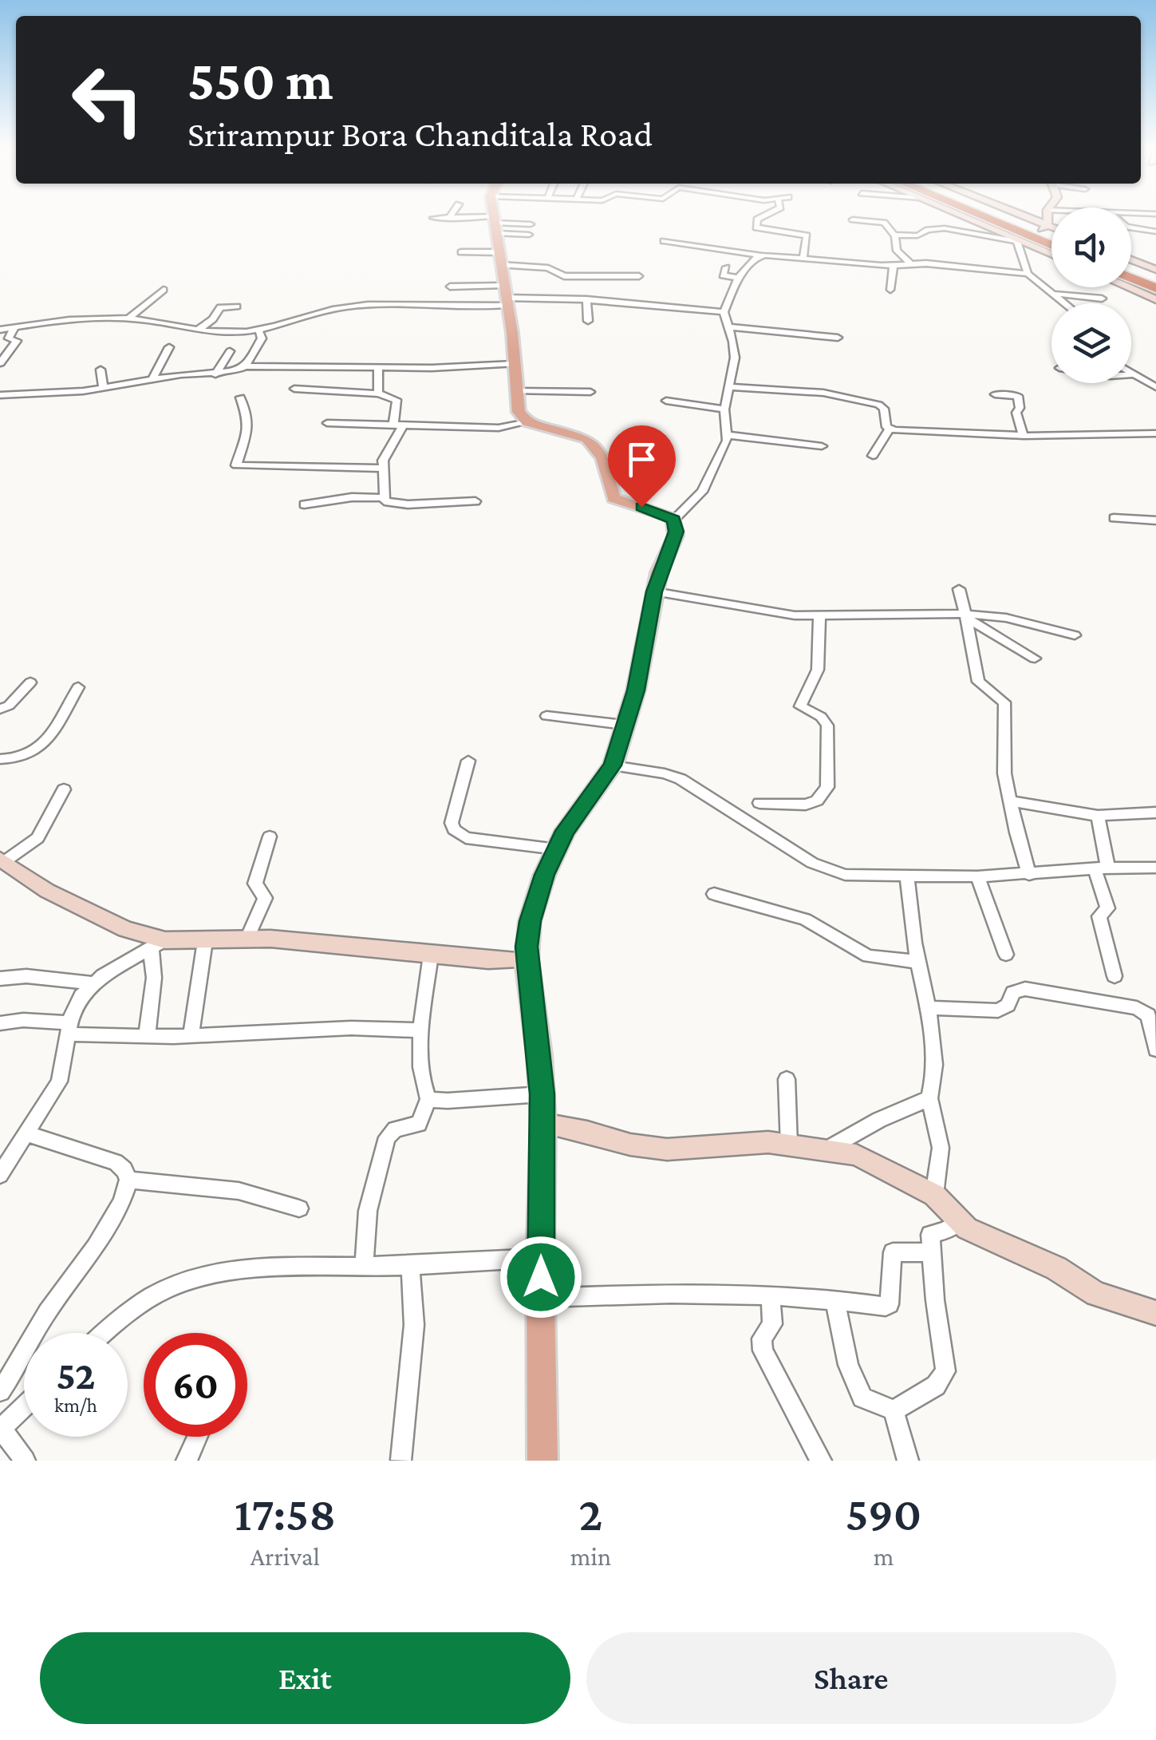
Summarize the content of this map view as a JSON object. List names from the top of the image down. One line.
{"page":{"turn":["550 m","Srirampur Bora Chanditala Road"],"speed":"52 km/h","limit":"60","eta":["17:58","Arrival","2","min","590","m"],"buttons":["Exit","Share"]}}
